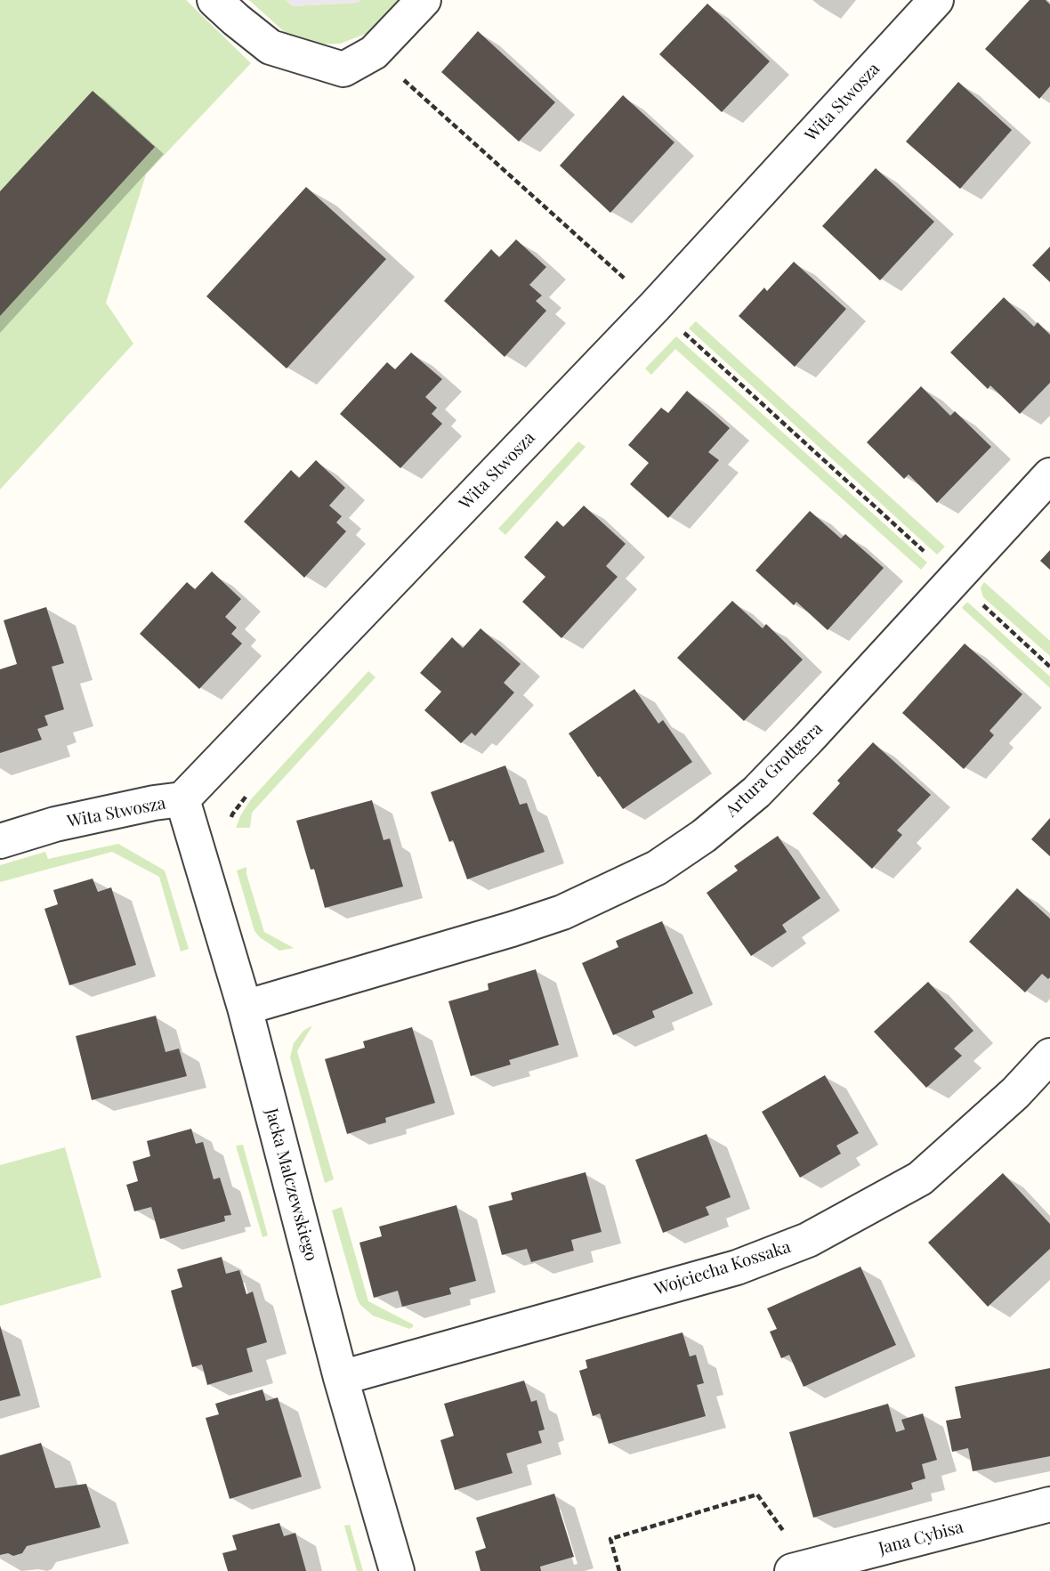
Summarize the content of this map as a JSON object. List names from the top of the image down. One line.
{"streets":{"street":["Wita Stwosza","Artura Grottgera","Jacka Malczewskiego","Wojciecha Kossaka","Jana Cybisa"]},"crossings":[["Wita Stwosza","Jacka Malczewskiego"],["Artura Grottgera","Jacka Malczewskiego"],["Jacka Malczewskiego","Wojciecha Kossaka"]]}
